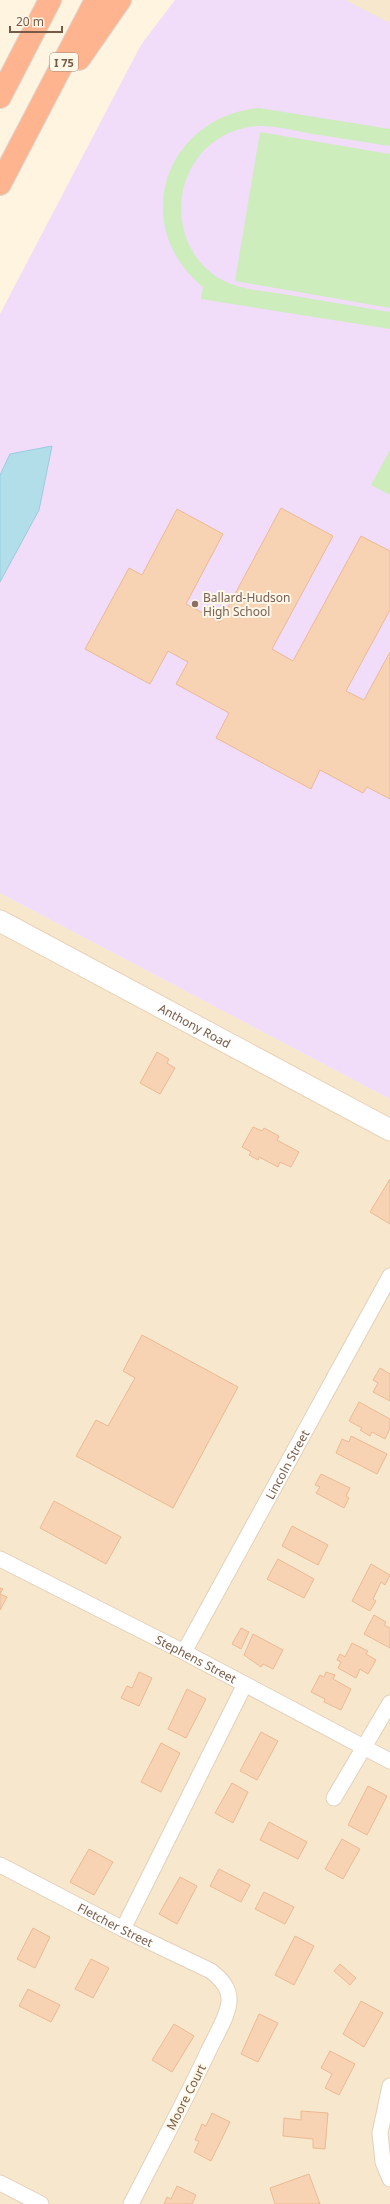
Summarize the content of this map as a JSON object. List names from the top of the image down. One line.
{"streets":{"highway":["I 75"],"street":["Anthony Road","Lincoln Street","Stephens Street","Fletcher Street","Moore Court"]},"crossings":[["Lincoln Street","Stephens Street"],["Fletcher Street","Moore Court"]],"places":["Ballard-Hudson High School"],"scale_bar":"20 m"}
